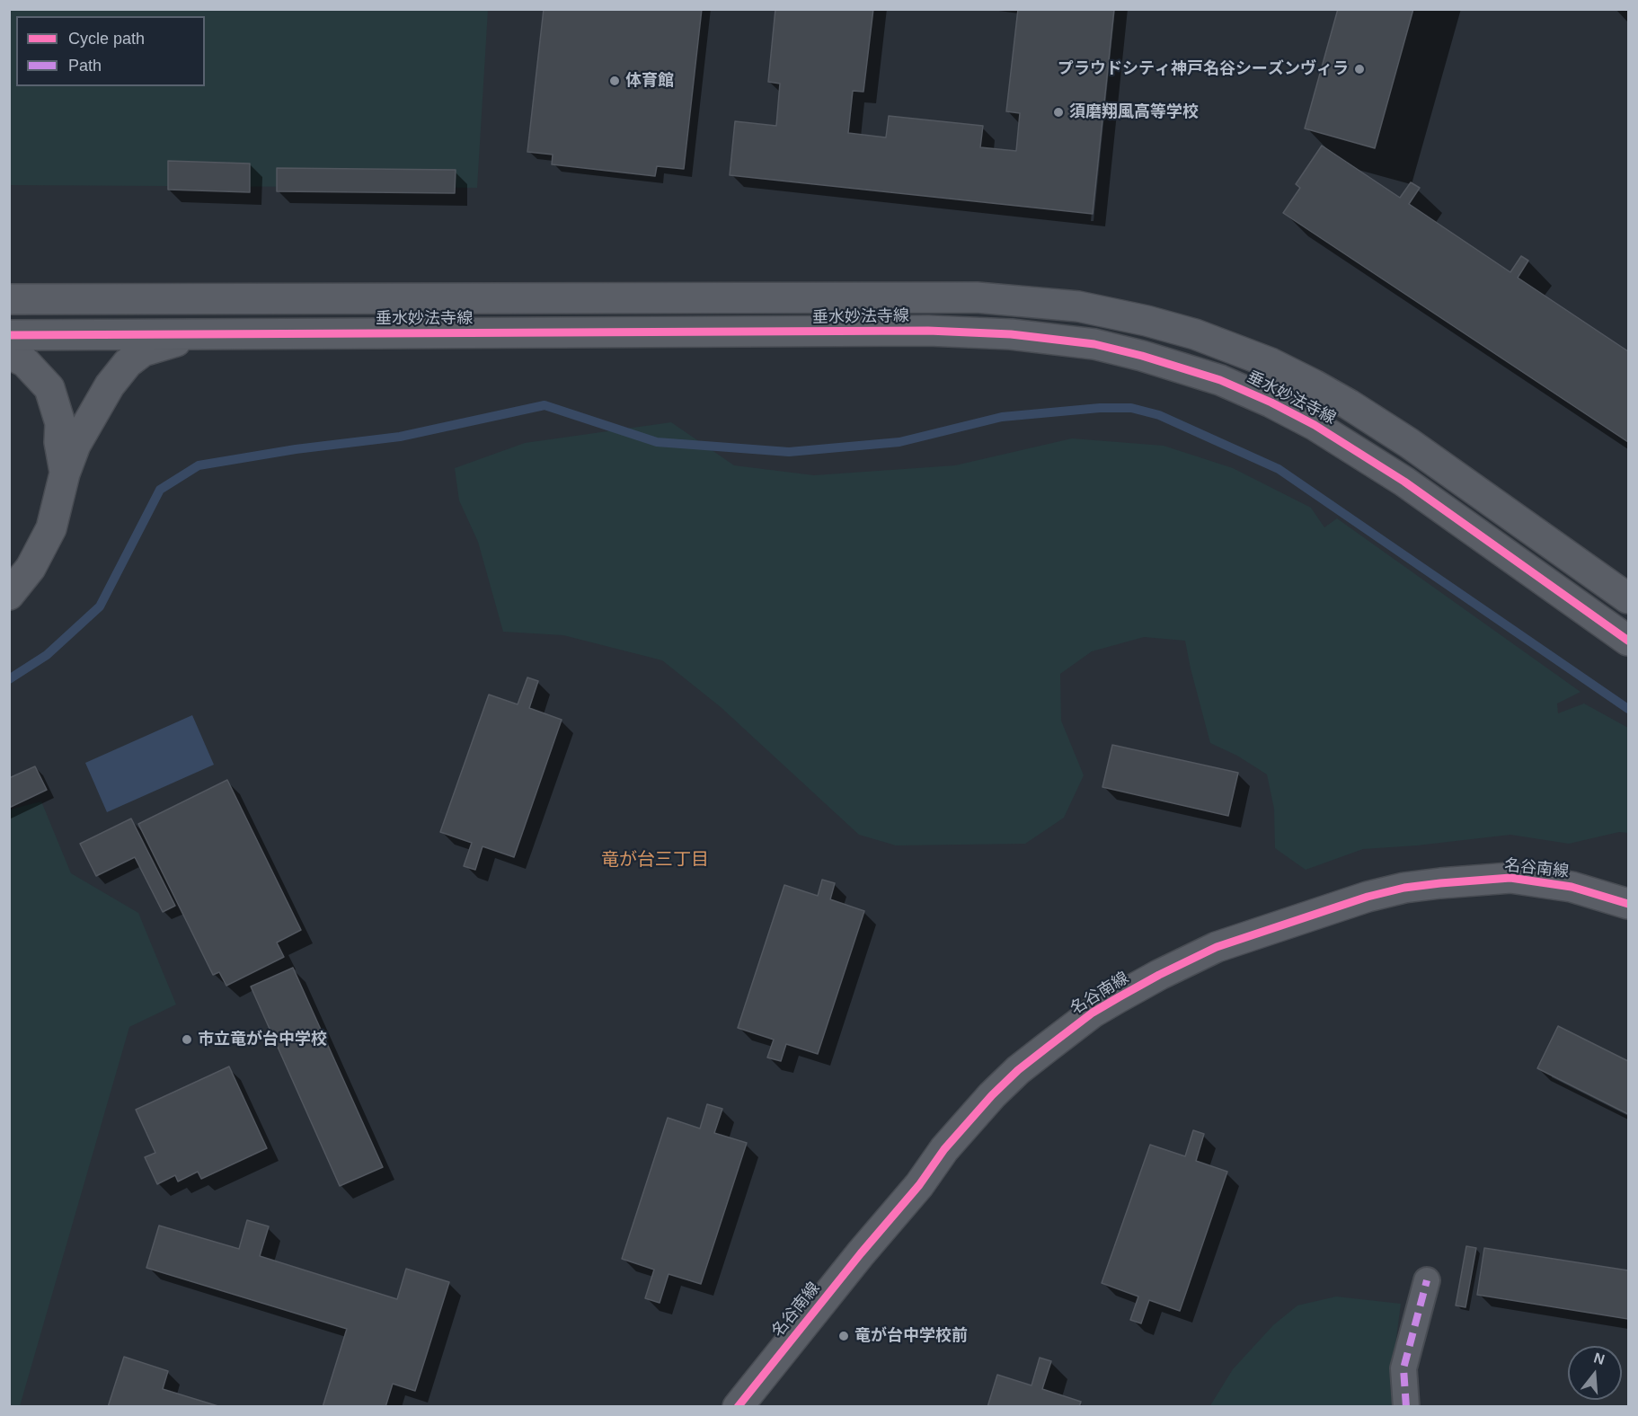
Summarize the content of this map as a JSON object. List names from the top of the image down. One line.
{"streets":{"street":["垂水妙法寺線","名谷南線"]},"districts":["竜が台三丁目"],"places":["プラウドシティ神戸名谷シーズンヴィラ","体育館","須磨翔風高等学校","市立竜が台中学校","竜が台中学校前"],"legend":["Cycle path","Path"],"north":"top"}
